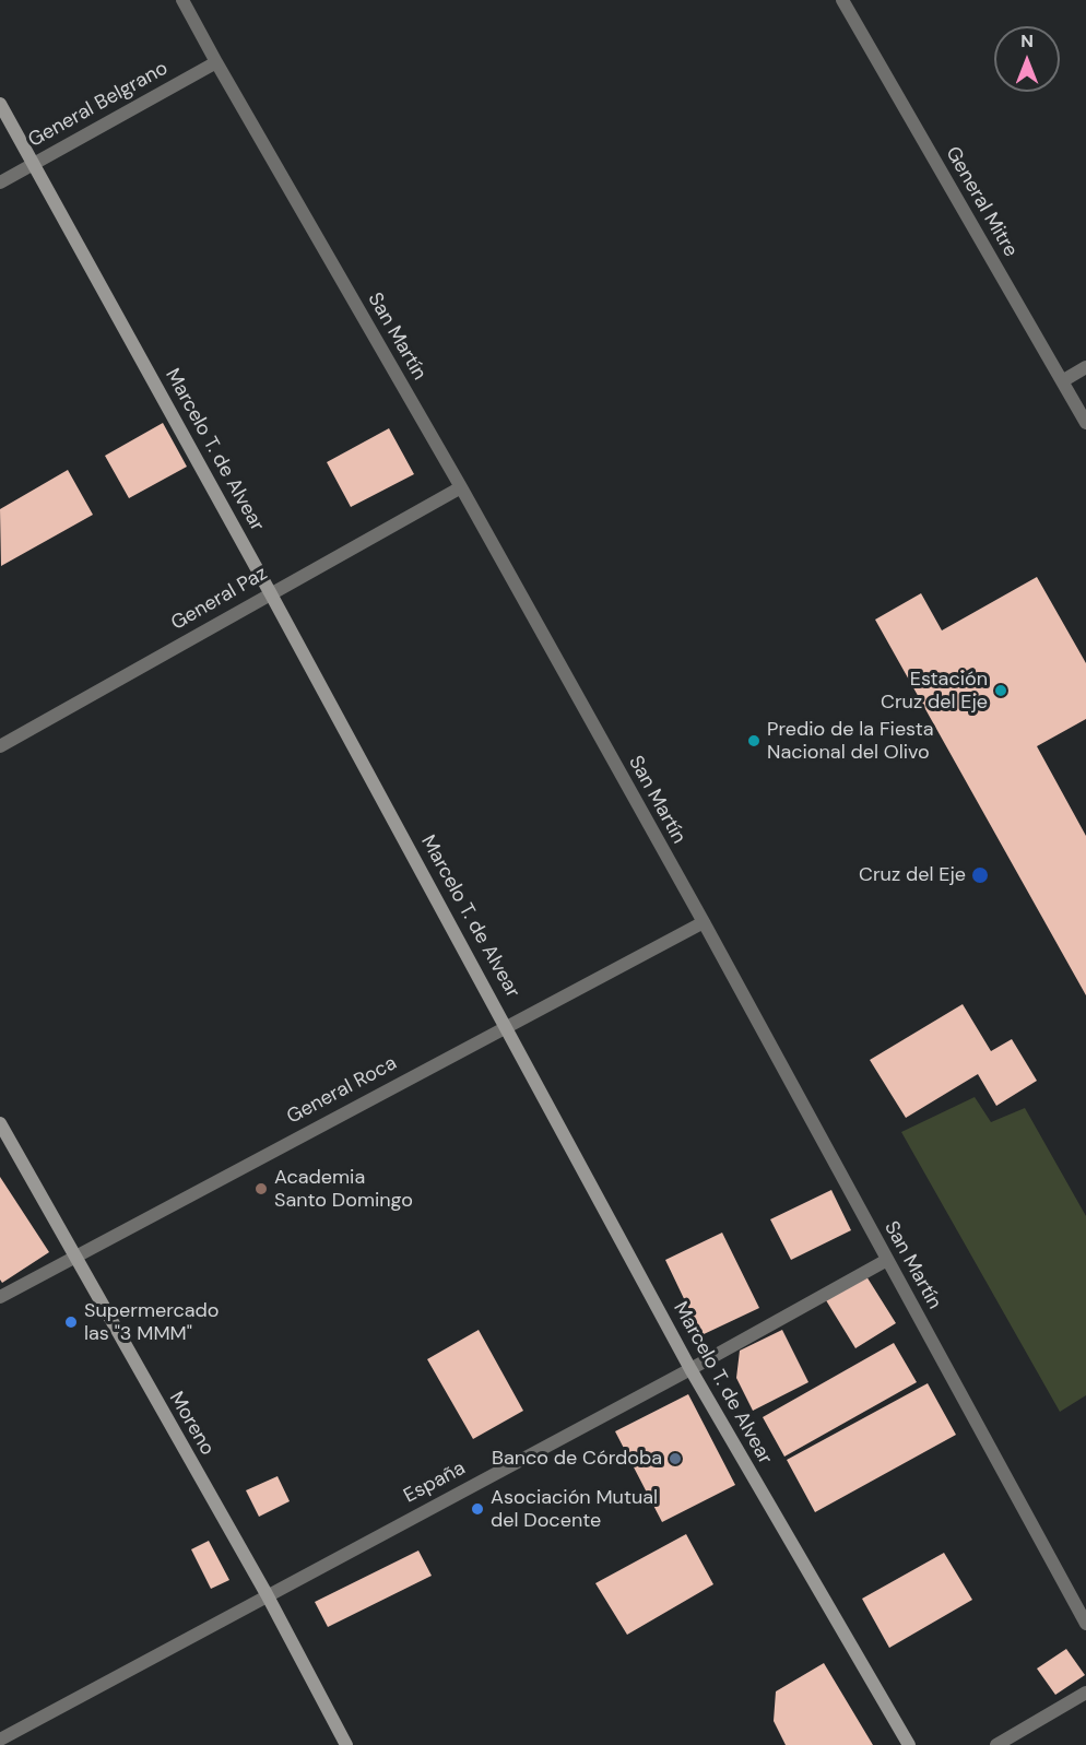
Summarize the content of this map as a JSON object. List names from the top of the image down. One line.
{"streets":{"street":["General Belgrano","General Mitre","San Martín","Marcelo T. de Alvear","General Paz","General Roca","Moreno","España"]},"crossings":[["General Belgrano","San Martín"],["General Belgrano","Marcelo T. de Alvear"],["San Martín","General Paz"],["San Martín","General Roca"],["San Martín","España"],["Marcelo T. de Alvear","General Paz"],["Marcelo T. de Alvear","General Roca"],["Marcelo T. de Alvear","España"],["General Roca","Moreno"],["Moreno","España"]],"places":["Estación Cruz del Eje","Predio de la Fiesta Nacional del Olivo","Cruz del Eje","Academia Santo Domingo","Supermercado las \"3 MMM\"","Banco de Córdoba","Asociación Mutual del Docente"],"north":"top"}
